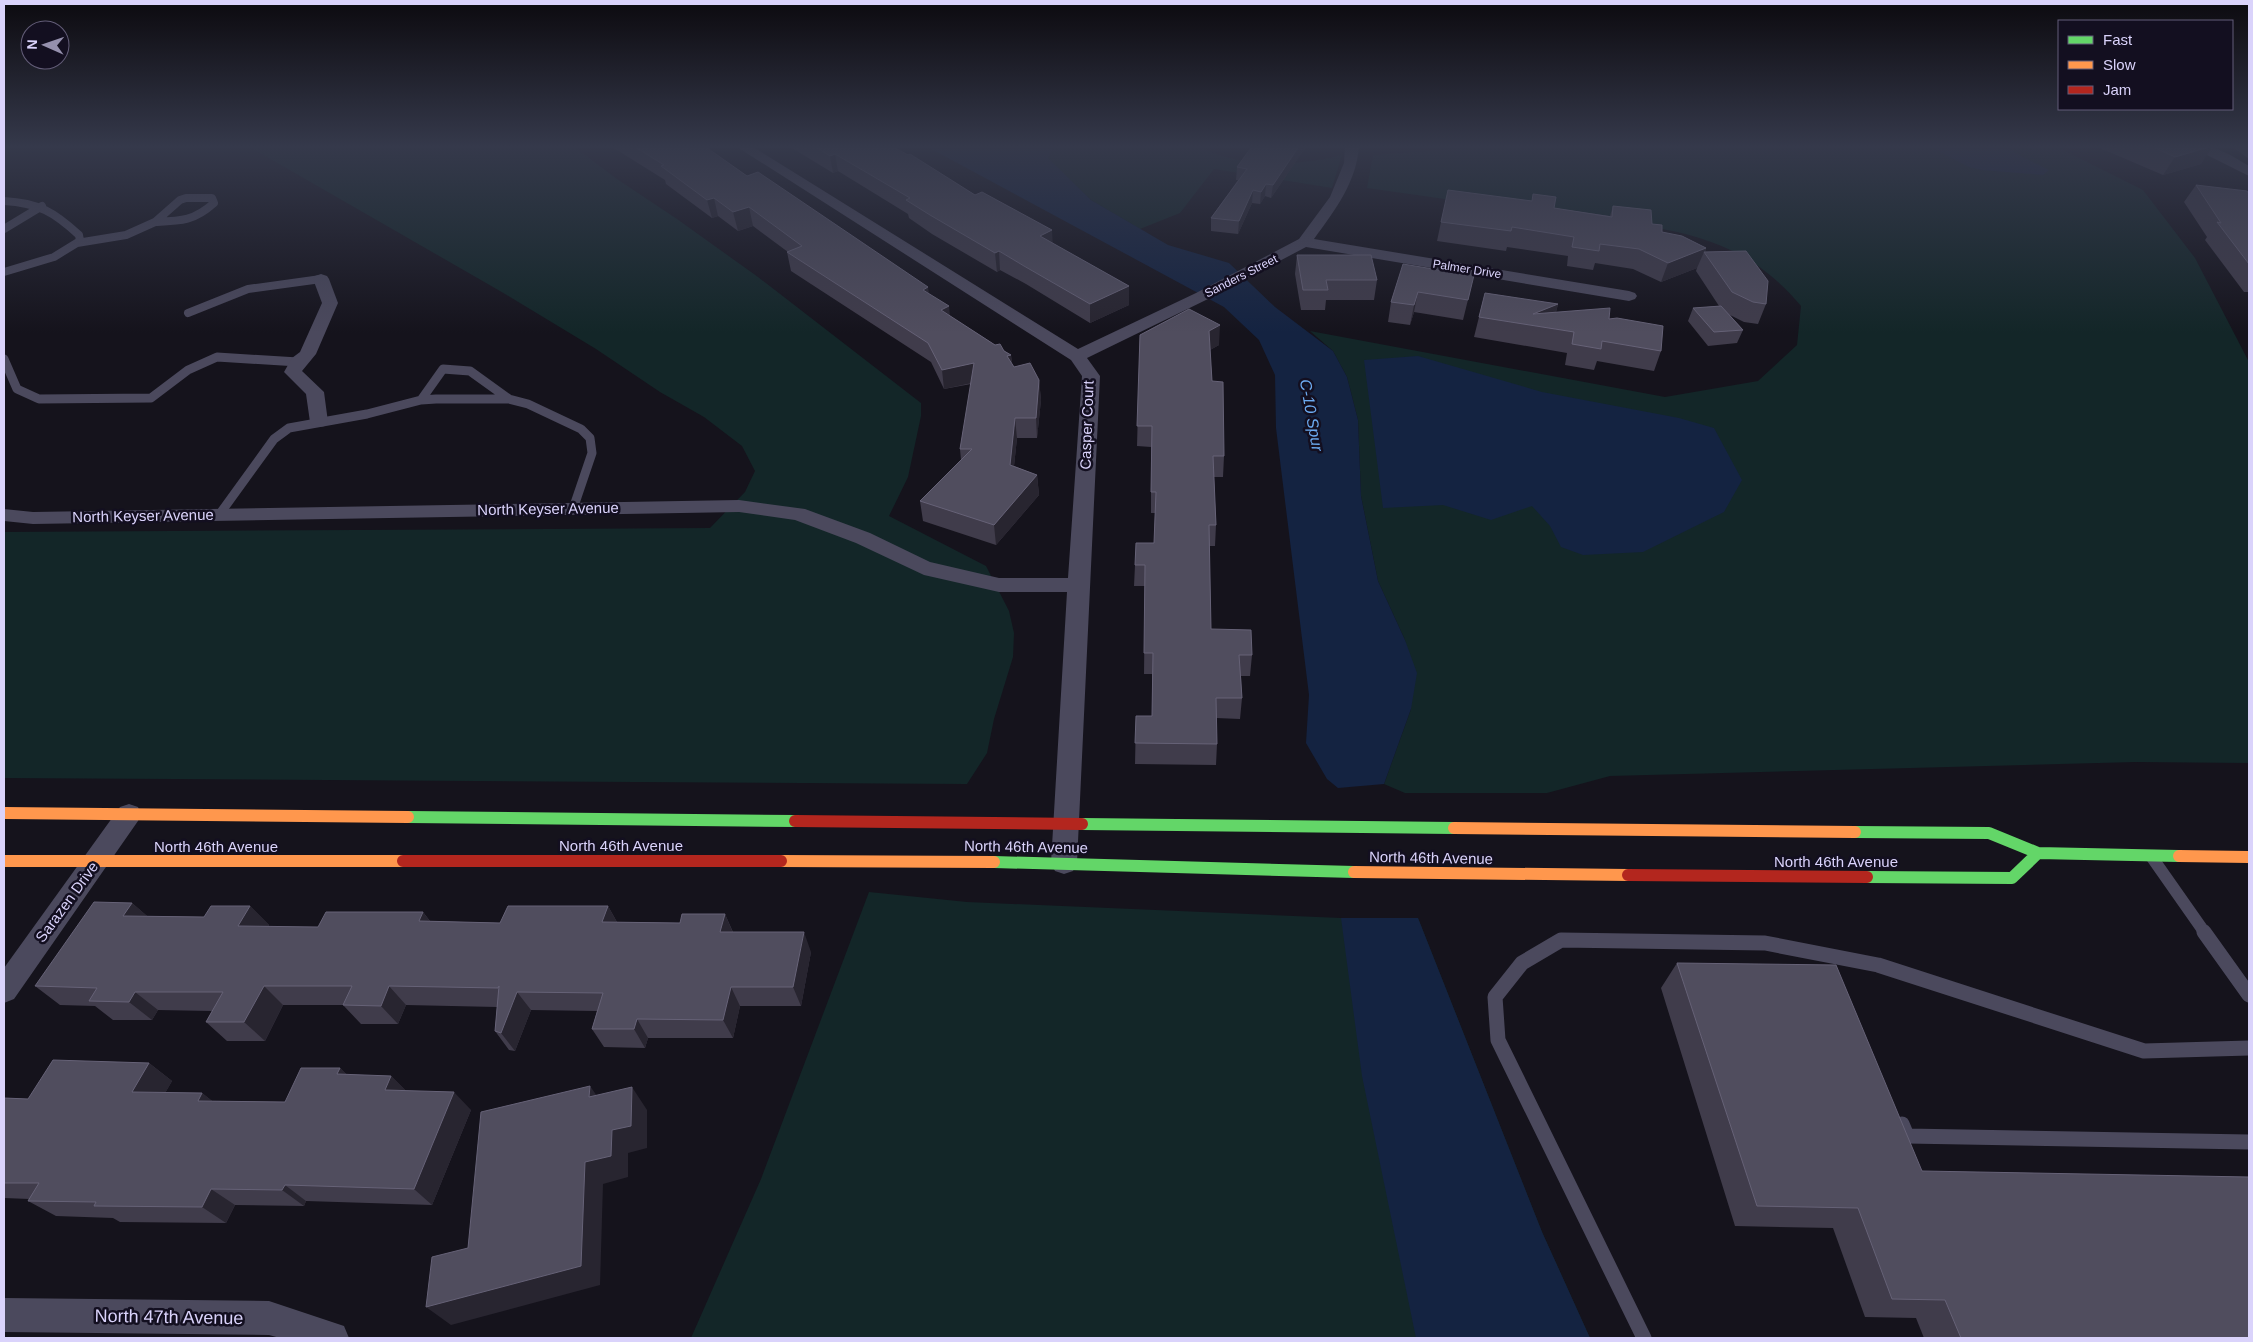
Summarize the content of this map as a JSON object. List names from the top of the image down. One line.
{"streets":{"street":["Palmer Drive","Sanders Street","Casper Court","North Keyser Avenue","North 46th Avenue","Sarazen Drive","North 47th Avenue"]},"crossings":[["Palmer Drive","Sanders Street"],["Sanders Street","Casper Court"],["Casper Court","North Keyser Avenue"],["Casper Court","North 46th Avenue"],["North 46th Avenue","Sarazen Drive"]],"water":["C-10 Spur"],"legend":["Fast","Slow","Jam"],"north":"left"}
